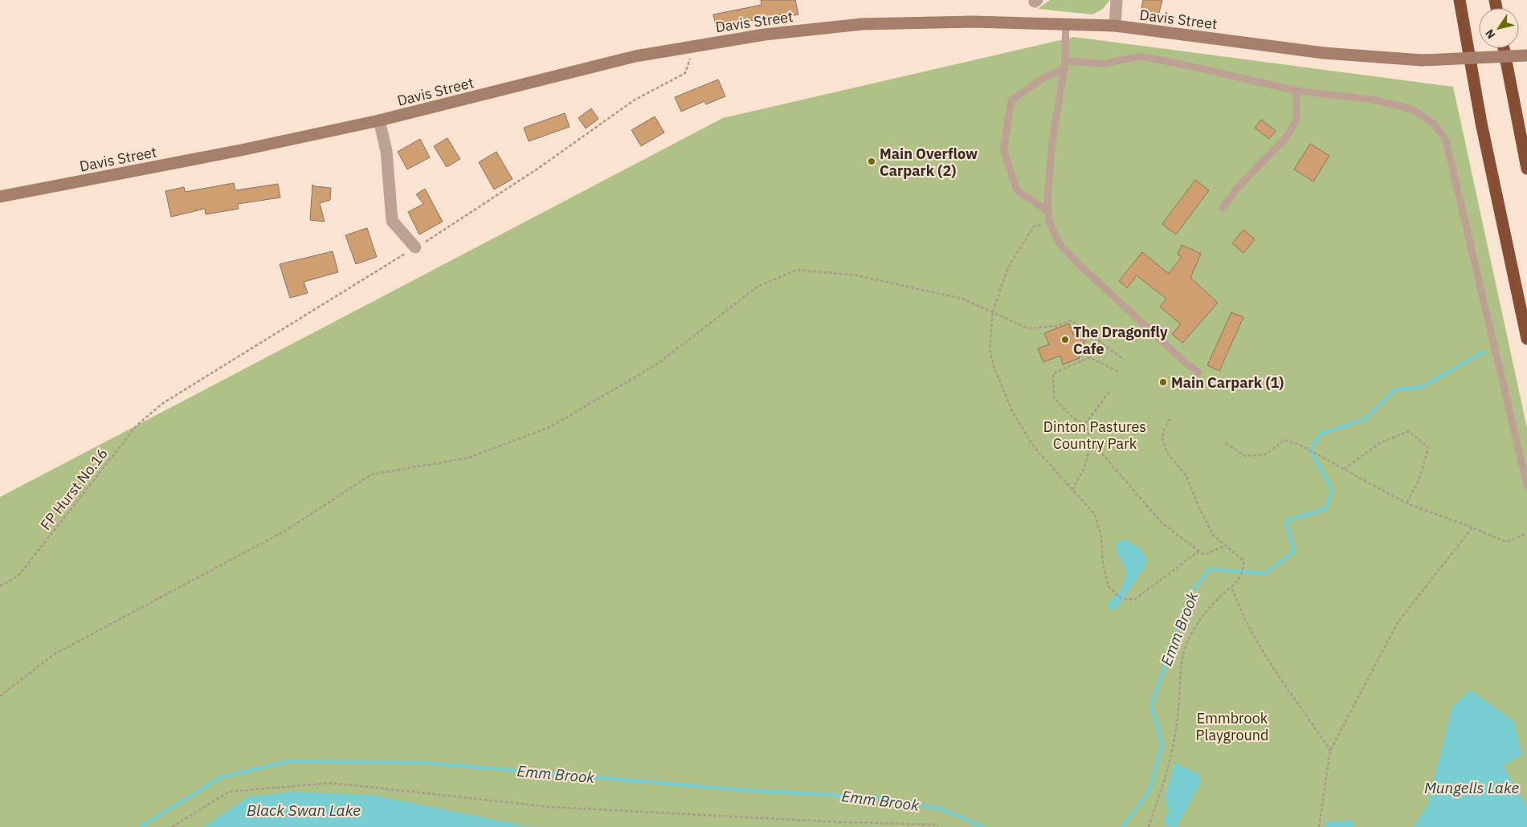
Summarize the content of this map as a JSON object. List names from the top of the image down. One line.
{"streets":{"main road":["Davis Street"],"path":["FP Hurst No.16"]},"crossings":[["Davis Street","FP Hurst No.16"]],"water":["Emm Brook","Mungells Lake","Black Swan Lake"],"parks":["Dinton Pastures Country Park","Emmbrook Playground"],"places":["Main Overflow Carpark (2)","The Dragonfly Cafe","Main Carpark (1)"],"north":"bottom left"}
